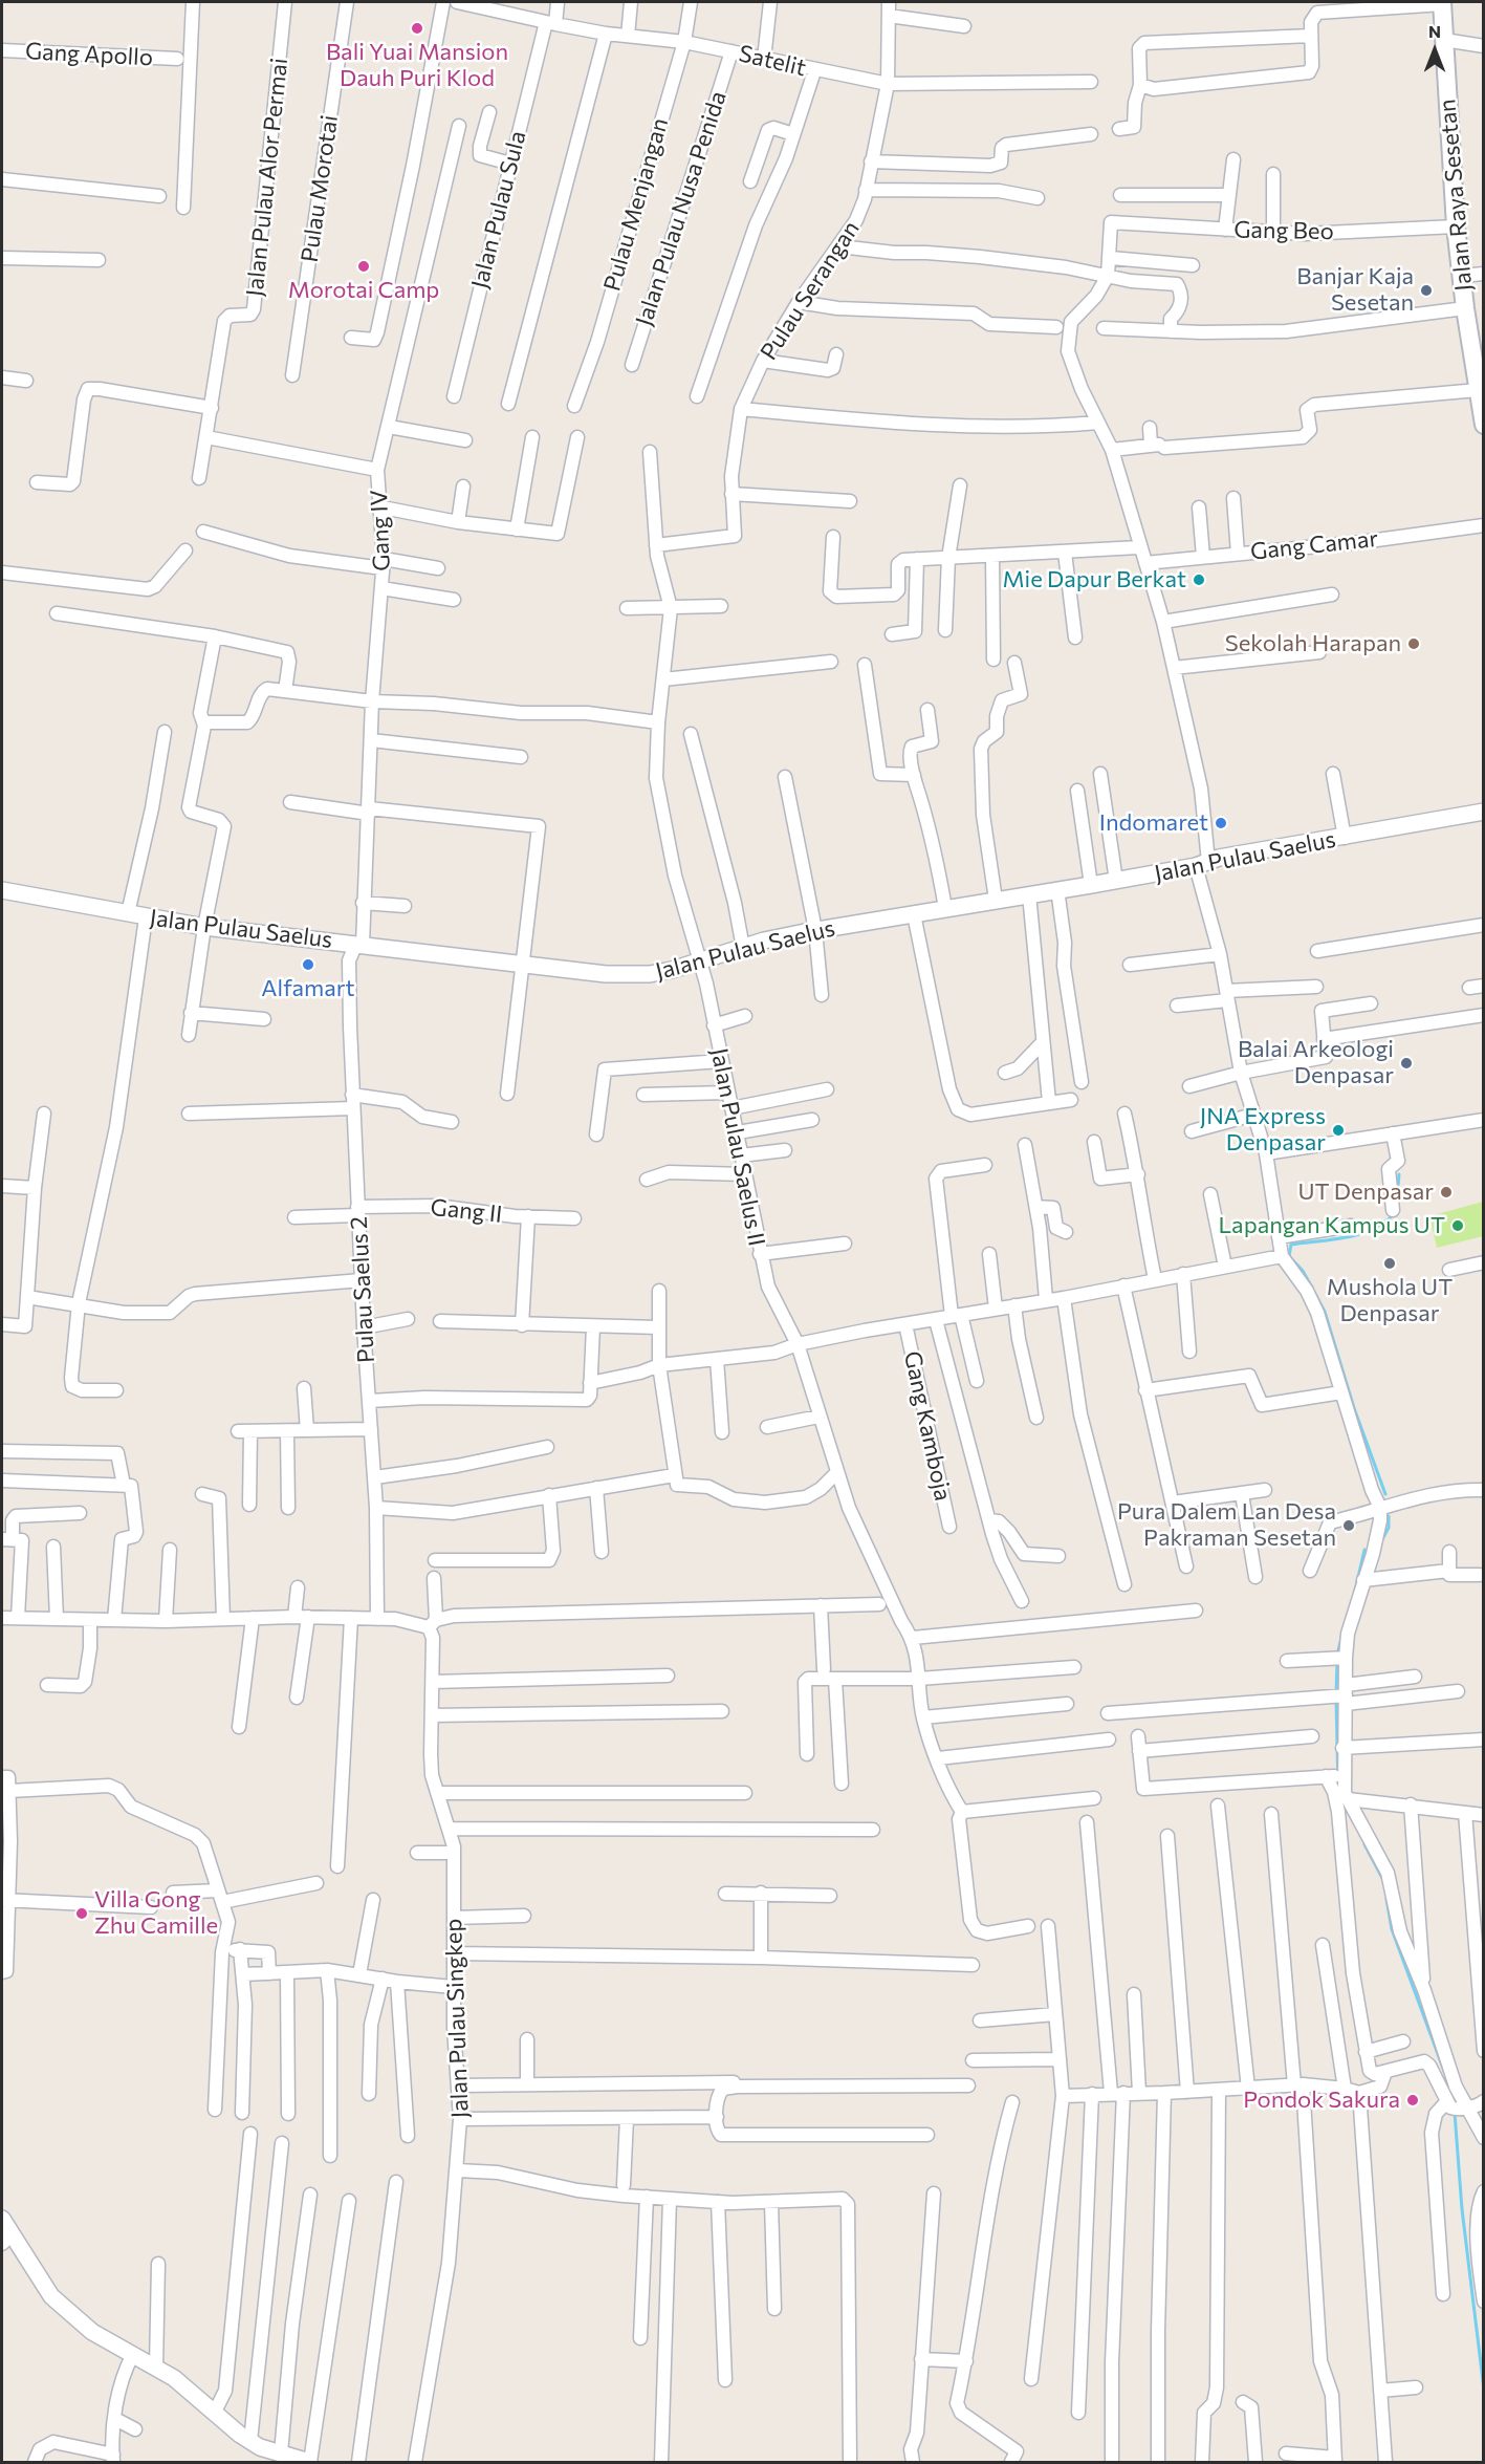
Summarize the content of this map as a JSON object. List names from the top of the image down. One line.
{"streets":{"main road":["Jalan Raya Sesetan"],"street":["Gang Apollo","Satelit","Jalan Pulau Alor Permai","Pulau Morotai","Pulau Menjangan","Jalan Pulau Nusa Penida","Jalan Pulau Sula","Gang Beo","Pulau Serangan","Gang IV","Gang Camar","Jalan Pulau Saelus","Jalan Pulau Saelus II","Gang II","Pulau Saelus 2","Gang Kamboja","Jalan Pulau Singkep"]},"crossings":[["Satelit","Pulau Menjangan"],["Satelit","Jalan Pulau Nusa Penida"],["Satelit","Jalan Pulau Sula"],["Satelit","Pulau Serangan"],["Jalan Raya Sesetan","Gang Beo"],["Pulau Serangan","Jalan Pulau Saelus II"],["Gang IV","Jalan Pulau Saelus"],["Gang IV","Pulau Saelus 2"],["Jalan Pulau Saelus","Jalan Pulau Saelus II"],["Jalan Pulau Saelus","Pulau Saelus 2"],["Gang II","Pulau Saelus 2"]],"places":["Bali Yuai Mansion Dauh Puri Klod","Morotai Camp","Banjar Kaja Sesetan","Mie Dapur Berkat","Sekolah Harapan","Indomaret","Alfamart","Balai Arkeologi Denpasar","JNA Express Denpasar","UT Denpasar","Lapangan Kampus UT","Mushola UT Denpasar","Pura Dalem Lan Desa Pakraman Sesetan","Villa Gong Zhu Camille","Pondok Sakura"],"north":"top"}
